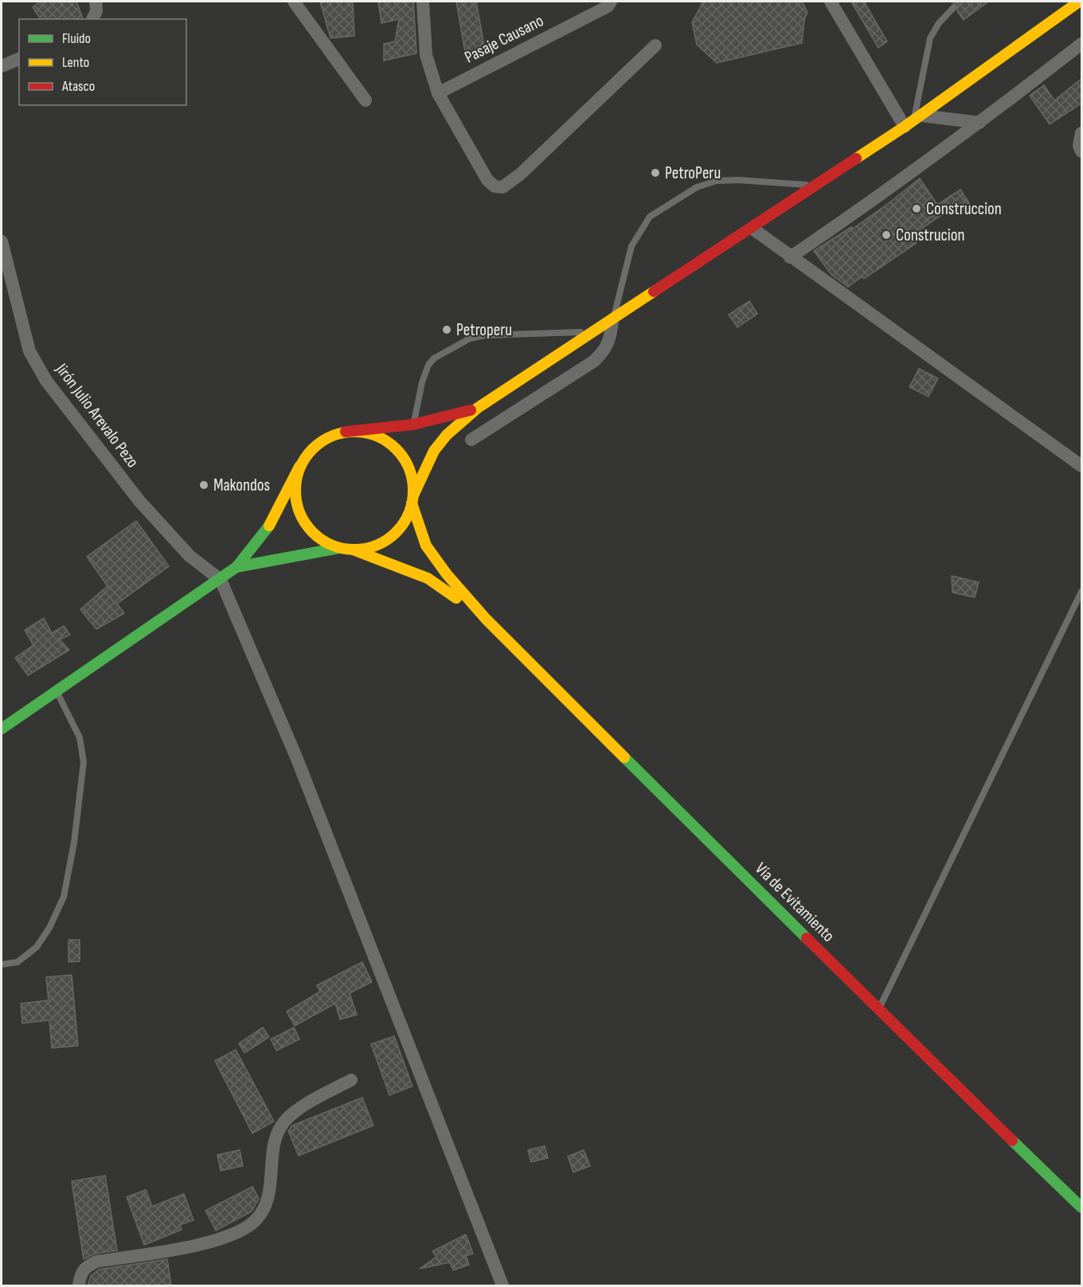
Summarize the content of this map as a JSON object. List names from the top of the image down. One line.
{"streets":{"main road":["Vía de Evitamiento"],"street":["Pasaje Causano","Jirón Julio Arevalo Pezo"]},"places":["PetroPeru","Construccion","Construcion","Petroperu","Makondos"],"legend":["Fluido","Lento","Atasco"]}
